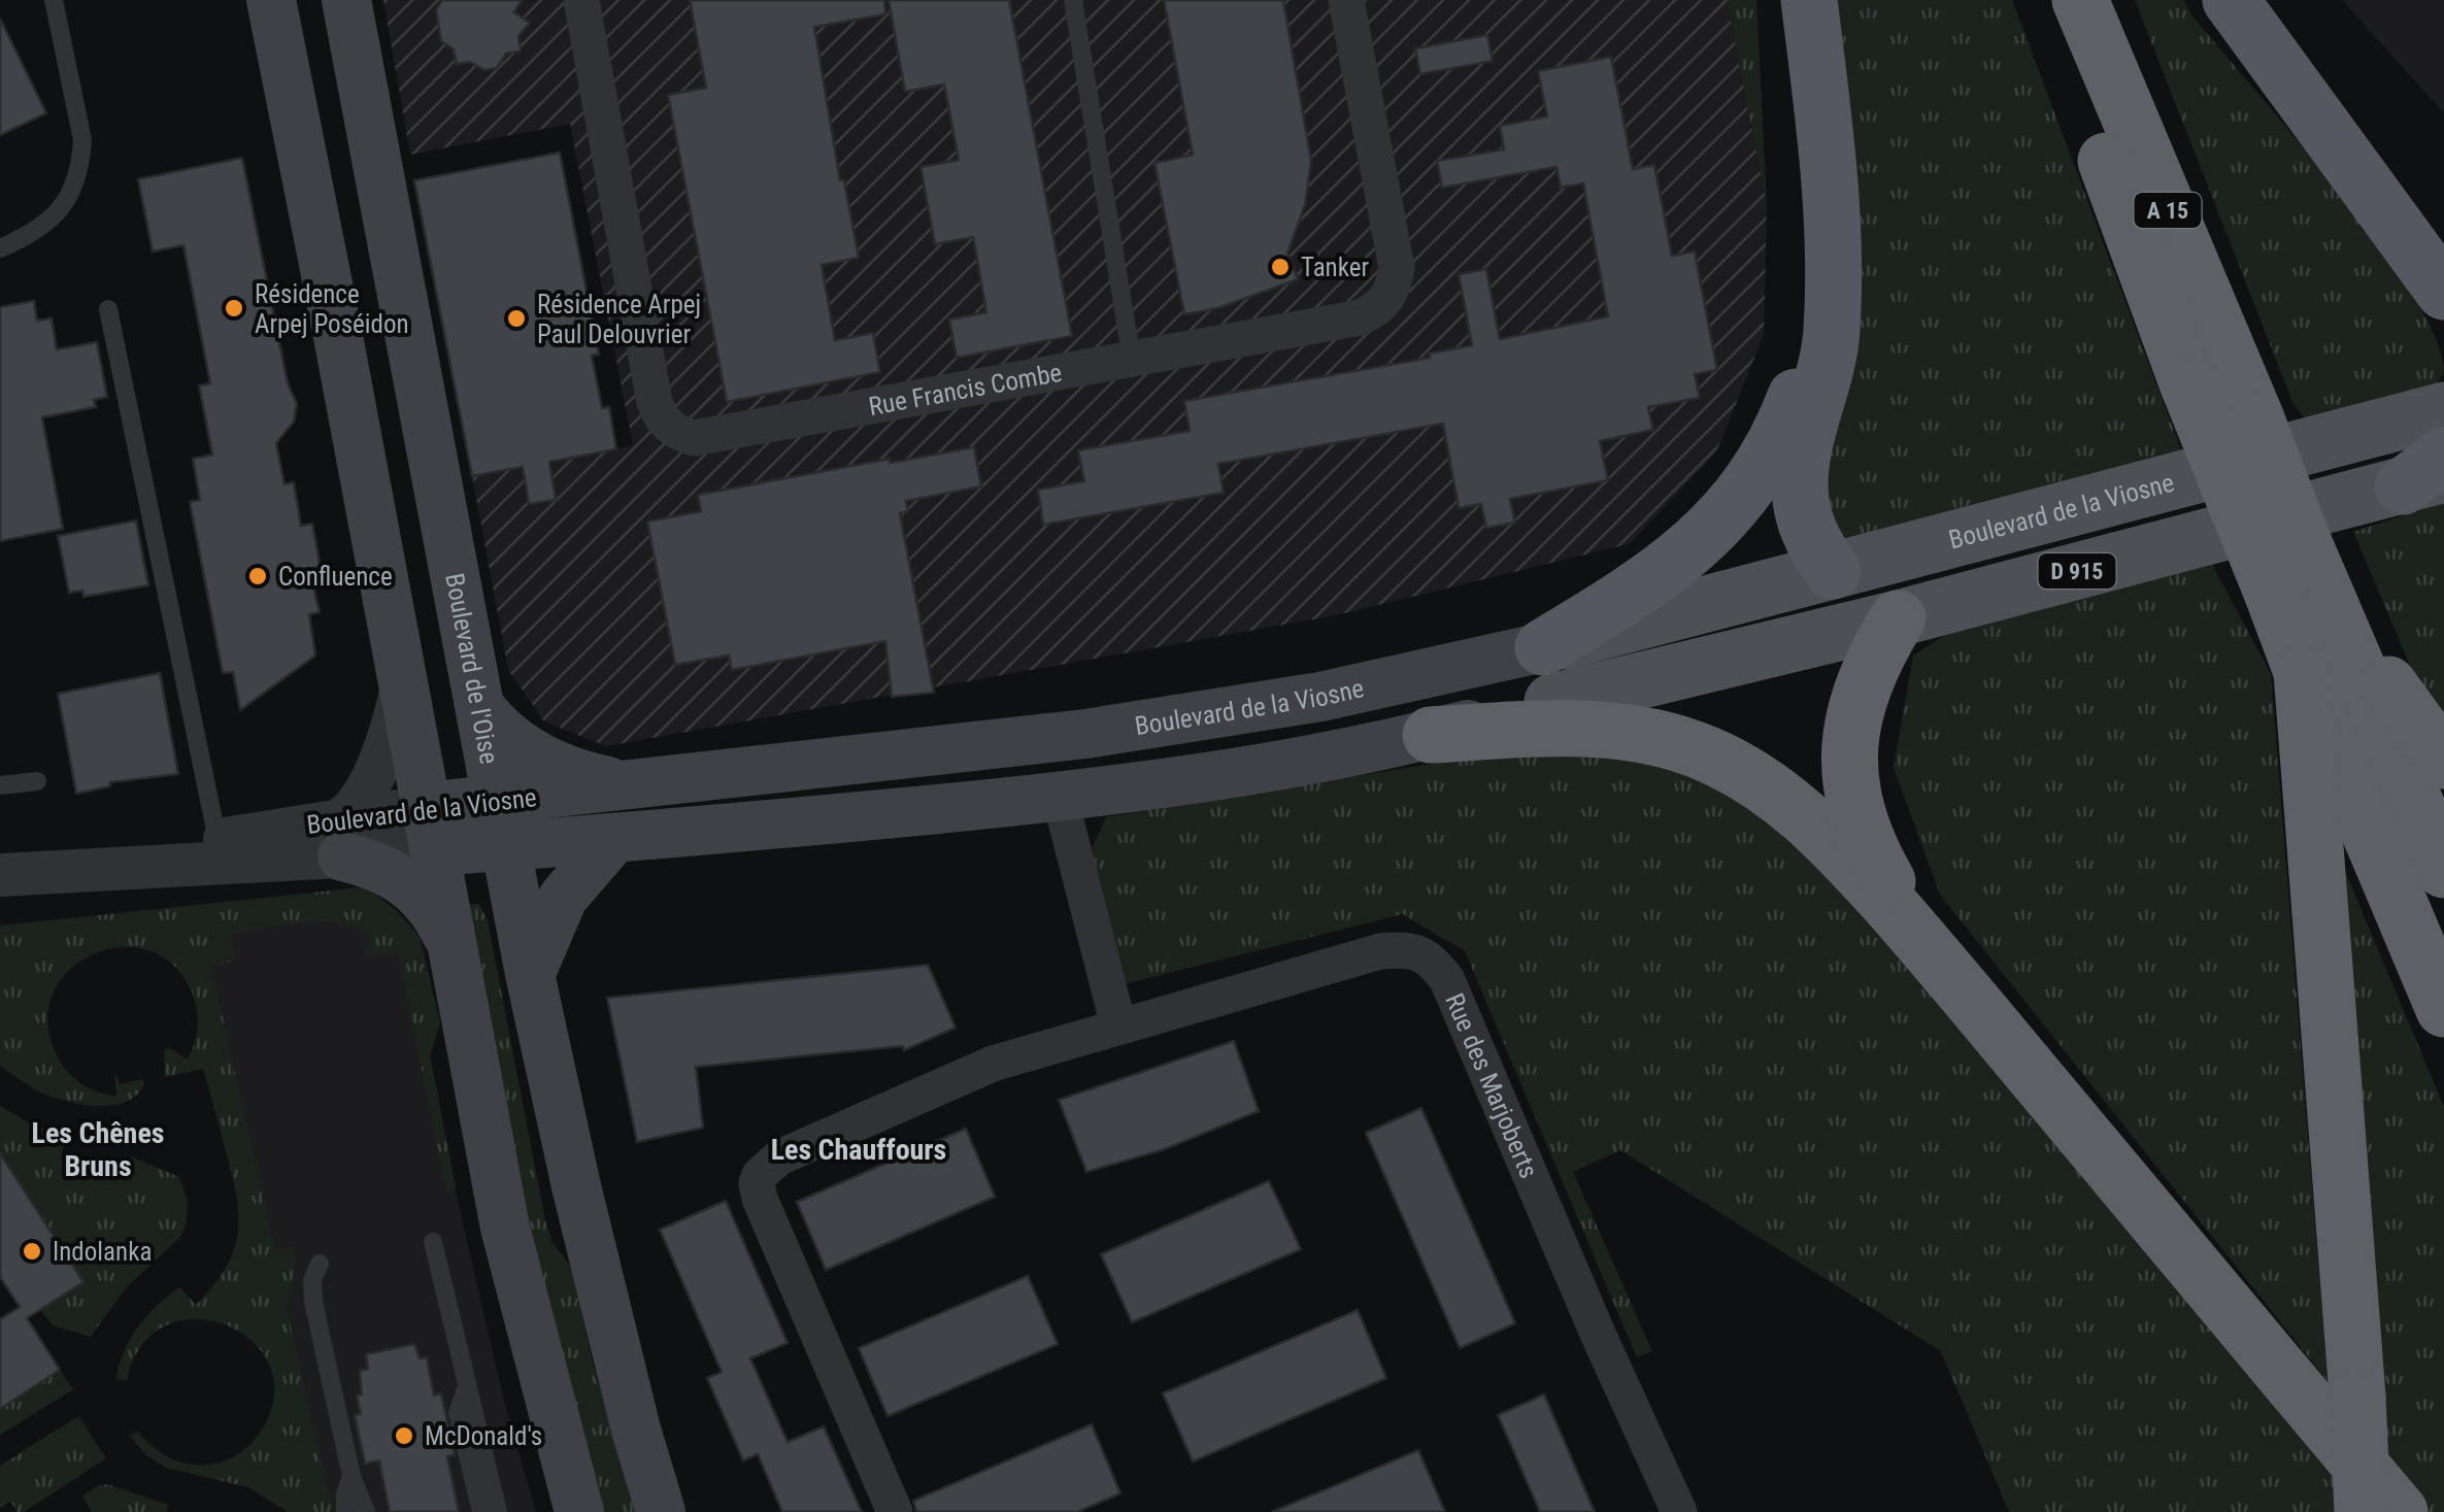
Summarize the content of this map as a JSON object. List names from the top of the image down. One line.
{"streets":{"highway":["A 15"],"main road":["Boulevard de la Viosne","D 915","Boulevard de l'Oise"],"street":["Rue Francis Combe","Rue des Marjoberts"]},"crossings":[["Boulevard de la Viosne","Boulevard de l'Oise"]],"districts":["Les Chênes Bruns","Les Chauffours"],"places":["Tanker","Résidence Arpej Poséidon","Résidence Arpej Paul Delouvrier","Confluence","Indolanka","McDonald's"]}
